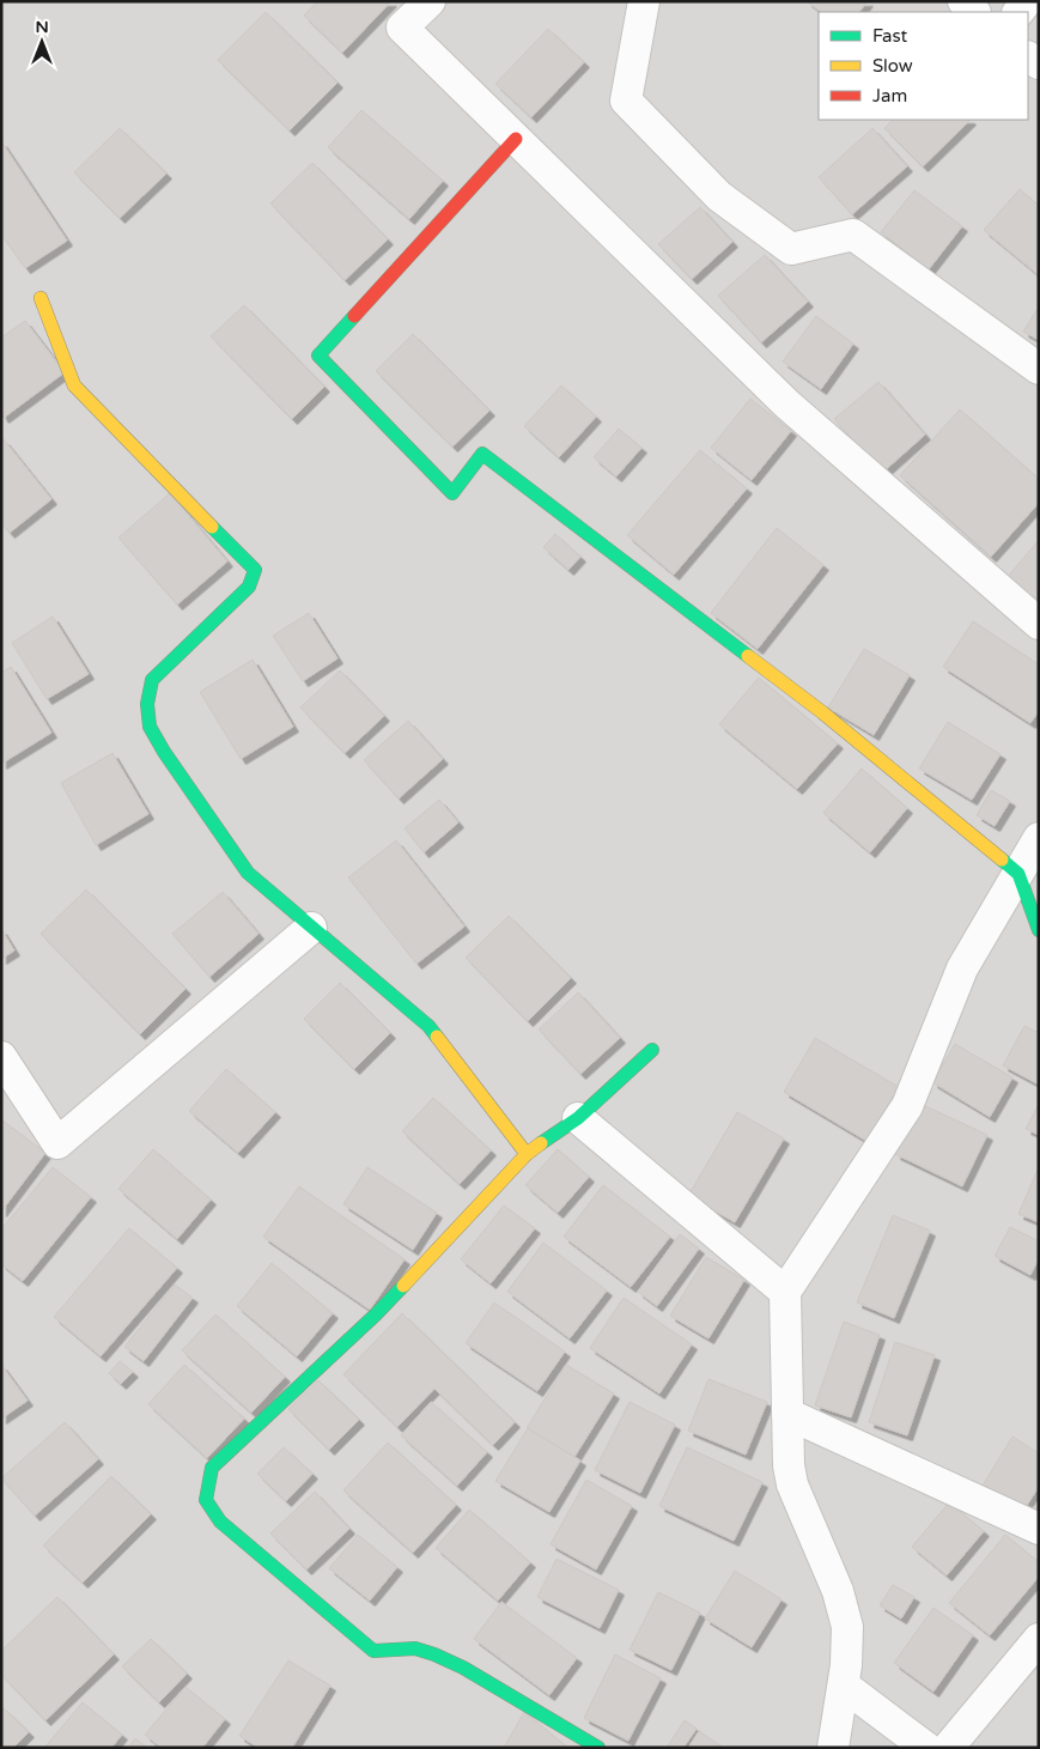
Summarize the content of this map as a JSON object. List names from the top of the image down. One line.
{"legend":["Fast","Slow","Jam"],"north":"top"}
